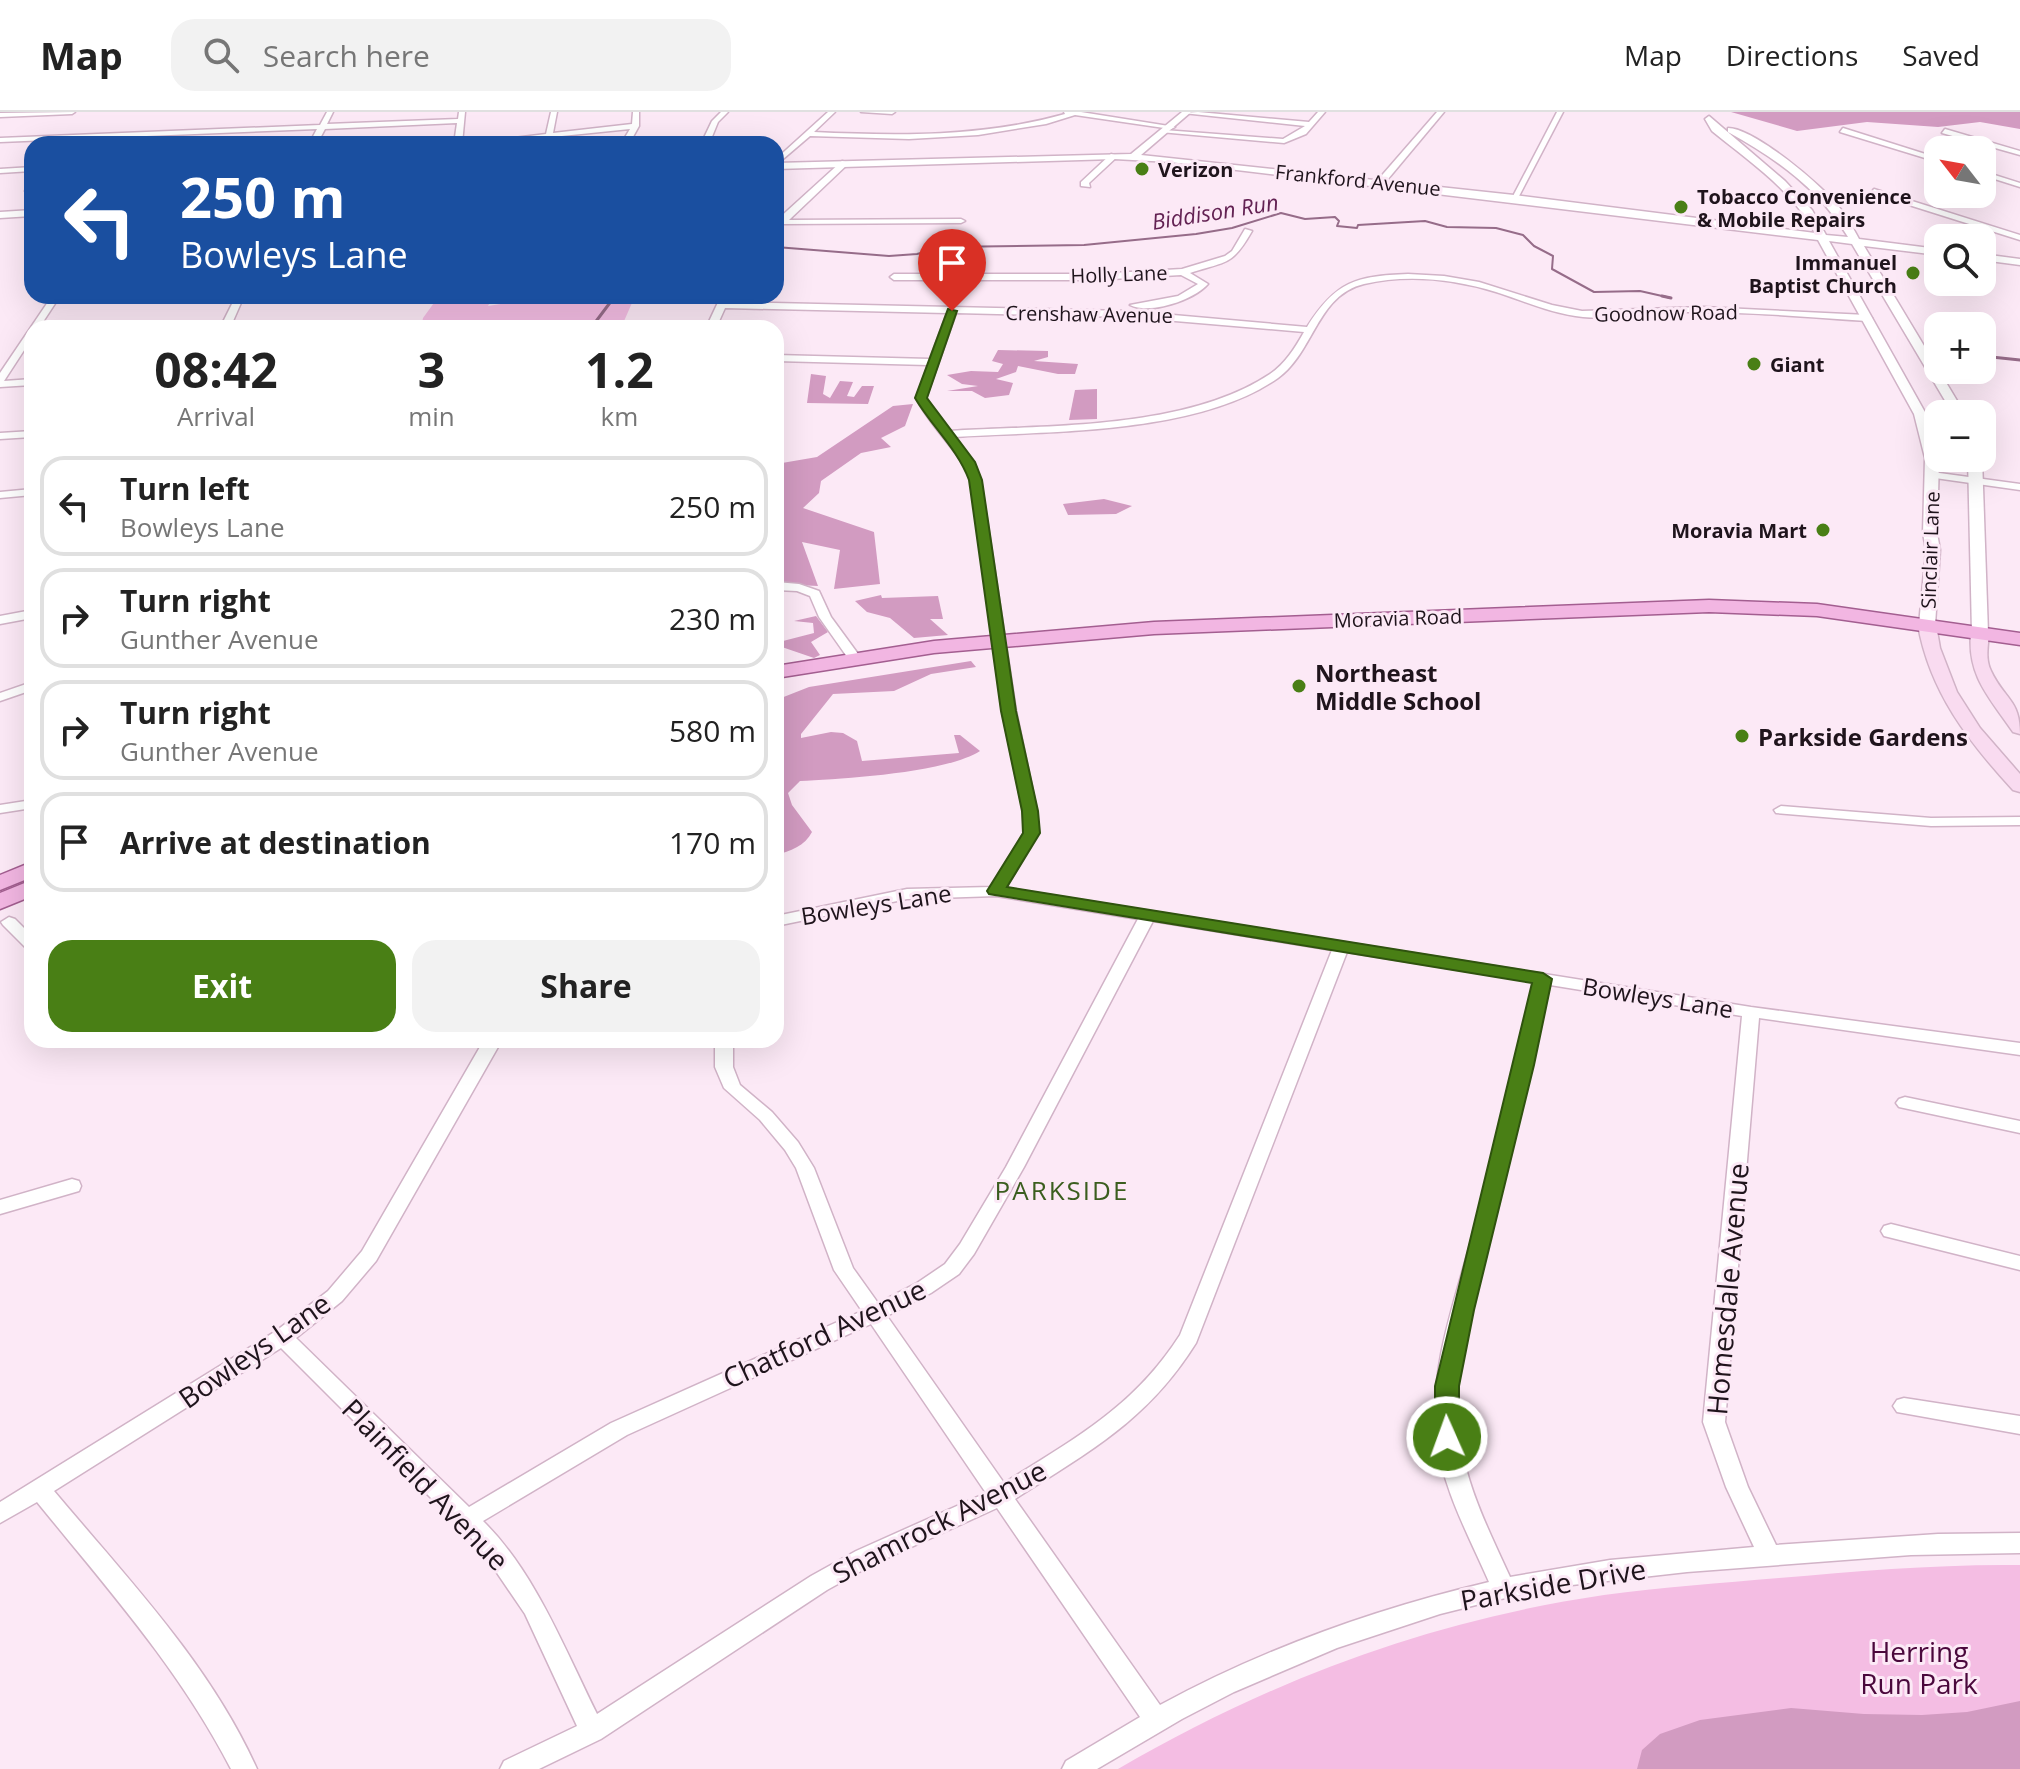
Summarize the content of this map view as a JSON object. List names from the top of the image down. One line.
{"streets":{"main road":["Sinclair Lane","Moravia Road"],"street":["Frankford Avenue","Holly Lane","Goodnow Road","Crenshaw Avenue","Bowleys Lane","Homesdale Avenue","Chatford Avenue","Plainfield Avenue","Shamrock Avenue","Parkside Drive"]},"crossings":[["Frankford Avenue","Sinclair Lane"],["Goodnow Road","Crenshaw Avenue"],["Goodnow Road","Sinclair Lane"],["Sinclair Lane","Moravia Road"],["Bowleys Lane","Homesdale Avenue"],["Bowleys Lane","Chatford Avenue"],["Bowleys Lane","Plainfield Avenue"],["Bowleys Lane","Shamrock Avenue"],["Homesdale Avenue","Parkside Drive"],["Chatford Avenue","Plainfield Avenue"],["Plainfield Avenue","Shamrock Avenue"]],"districts":["PARKSIDE"],"water":["Biddison Run"],"parks":["Herring Run Park"],"places":["Verizon","Tobacco Convenience & Mobile Repairs","Immanuel Baptist Church","Giant","Moravia Mart","Northeast Middle School","Parkside Gardens"],"north":"top left","page":{"header":"Map","search":"Search here","nav":["Map","Directions","Saved"],"map_buttons":["+","−"],"turn":["250 m","Bowleys Lane"],"eta":["08:42","Arrival","3","min","1.2","km"],"list":[{"name":"Turn left","note":"Bowleys Lane","value":"250 m"},{"name":"Turn right","note":"Gunther Avenue","value":"230 m"},{"name":"Turn right","note":"Gunther Avenue","value":"580 m"},{"name":"Arrive at destination","value":"170 m"}],"buttons":["Exit","Share"]}}
